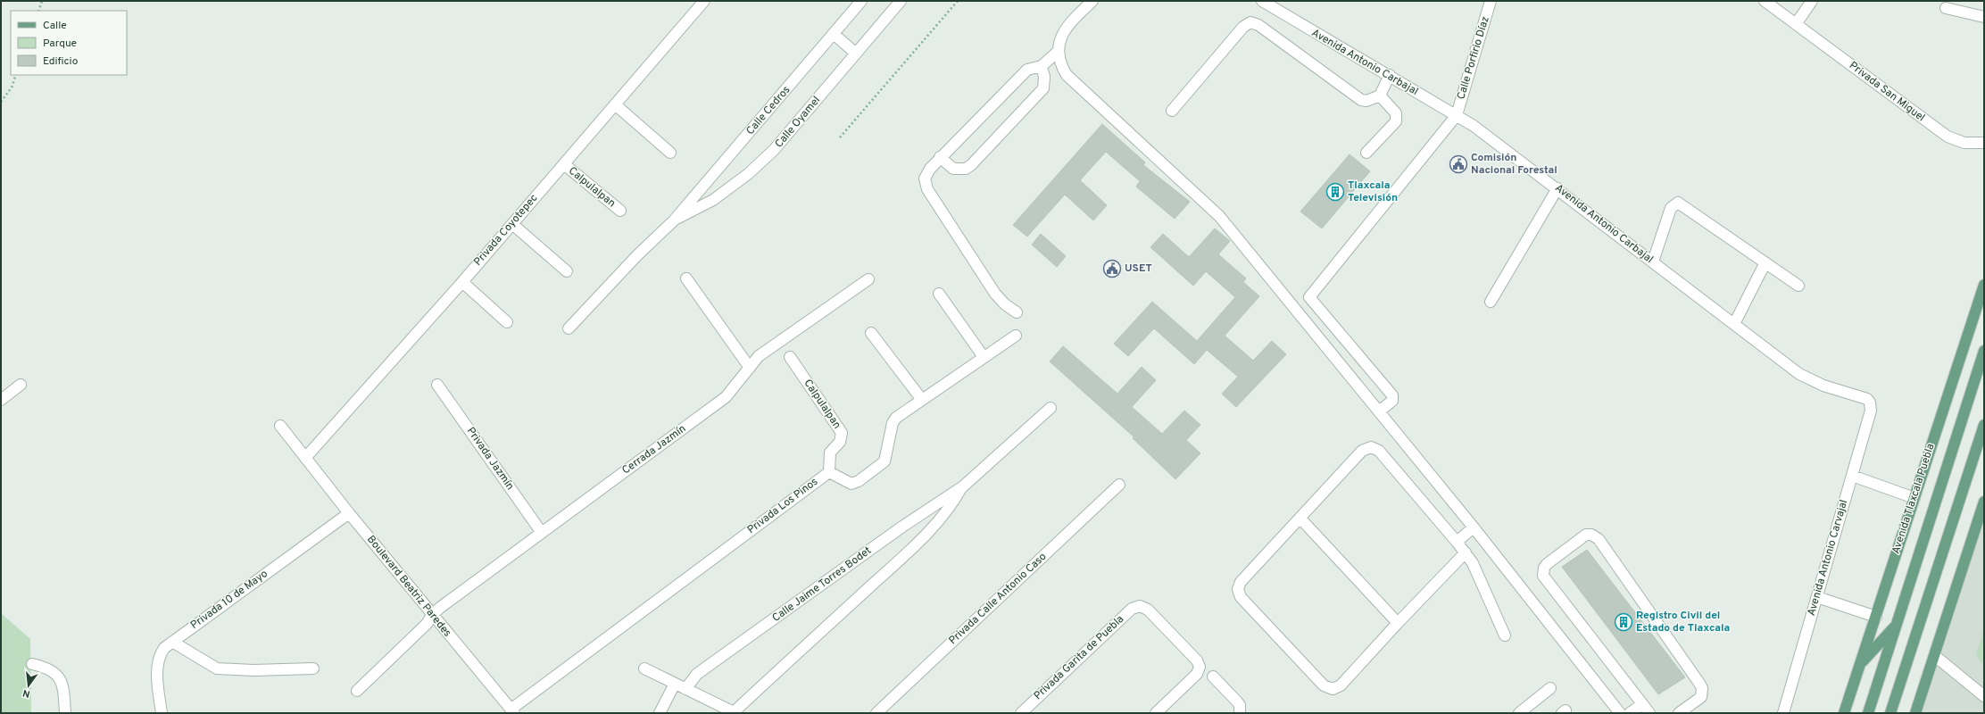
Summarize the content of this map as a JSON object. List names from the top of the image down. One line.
{"streets":{"main road":["Avenida Tlaxcala Puebla"],"street":["Calle Porfirio Díaz","Avenida Antonio Carbajal","Privada San Miguel","Calle Cedros","Calle Oyamel","Calpulalpan","Privada Coyotepec","Cerrada Jazmín","Privada Jazmín","Privada Los Pinos","Avenida Antonio Carvajal","Calle Jaime Torres Bodet","Boulevard Beatriz Paredes","Privada Calle Antonio Caso","Privada 10 de Mayo","Privada Garita de Puebla"]},"crossings":[["Calle Porfirio Díaz","Avenida Antonio Carbajal"],["Avenida Antonio Carbajal","Avenida Antonio Carvajal"],["Calle Cedros","Calle Oyamel"],["Calpulalpan","Privada Coyotepec"],["Calpulalpan","Privada Los Pinos"],["Privada Coyotepec","Boulevard Beatriz Paredes"],["Cerrada Jazmín","Privada Jazmín"],["Cerrada Jazmín","Boulevard Beatriz Paredes"],["Privada Los Pinos","Boulevard Beatriz Paredes"],["Boulevard Beatriz Paredes","Privada 10 de Mayo"]],"places":{"public building":["Comisión Nacional Forestal","USET"],"building":["Tlaxcala Televisión","Registro Civil del Estado de Tlaxcala"]},"legend":["Calle","Parque","Edificio"],"north":"bottom"}
